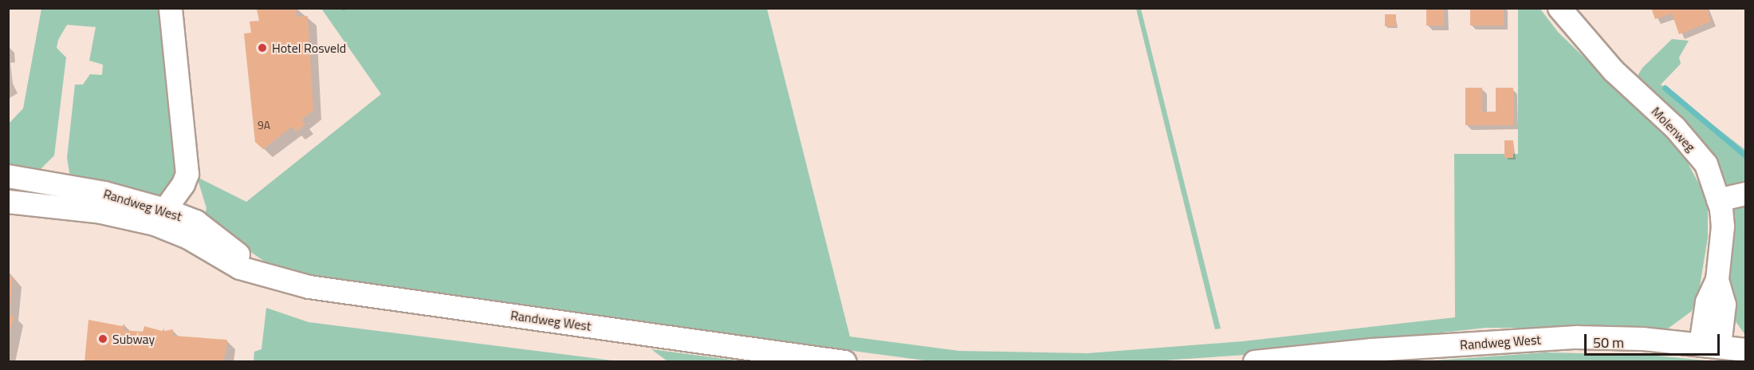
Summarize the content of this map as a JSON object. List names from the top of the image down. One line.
{"streets":{"street":["Molenweg","Randweg West"]},"crossings":[["Molenweg","Randweg West"]],"places":["Hotel Rosveld","Subway"],"house_numbers":["9A"],"scale_bar":"50 m"}
